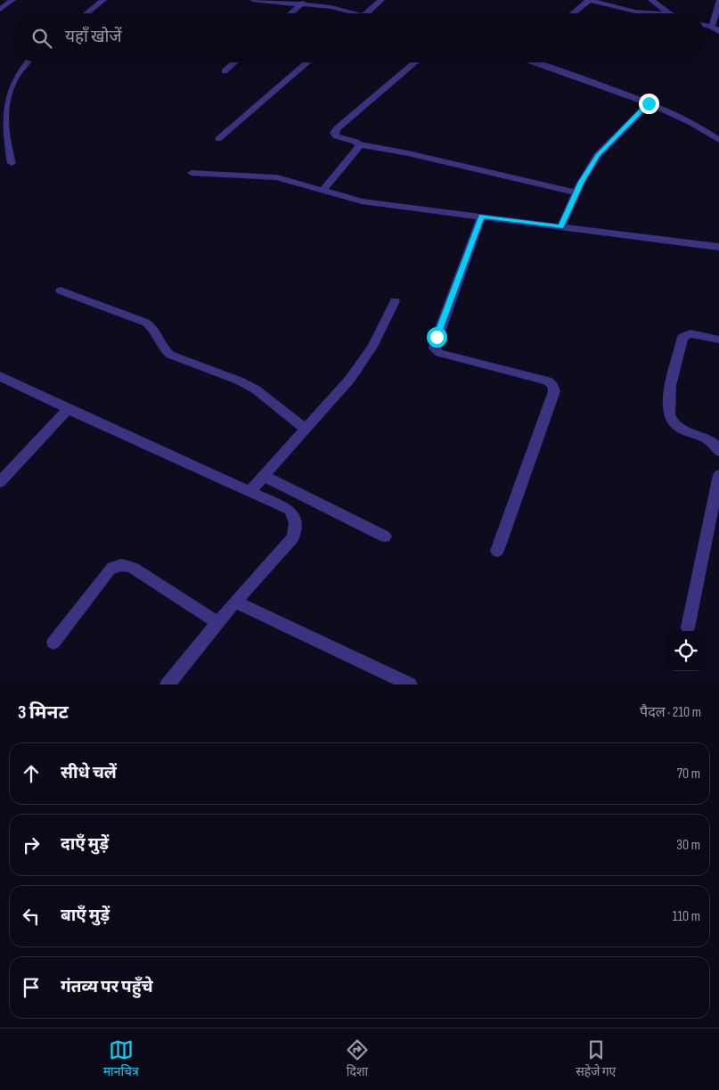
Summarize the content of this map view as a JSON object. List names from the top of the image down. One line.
{"page":{"search":"यहाँ खोजें","heading":["3 मिनट","पैदल · 210 m"],"list":[["सीधे चलें","70 m"],["दाएँ मुड़ें","30 m"],["बाएँ मुड़ें","110 m"],"गंतव्य पर पहुँचे"],"nav":["मानचित्र","दिशा","सहेजे गए"]}}
